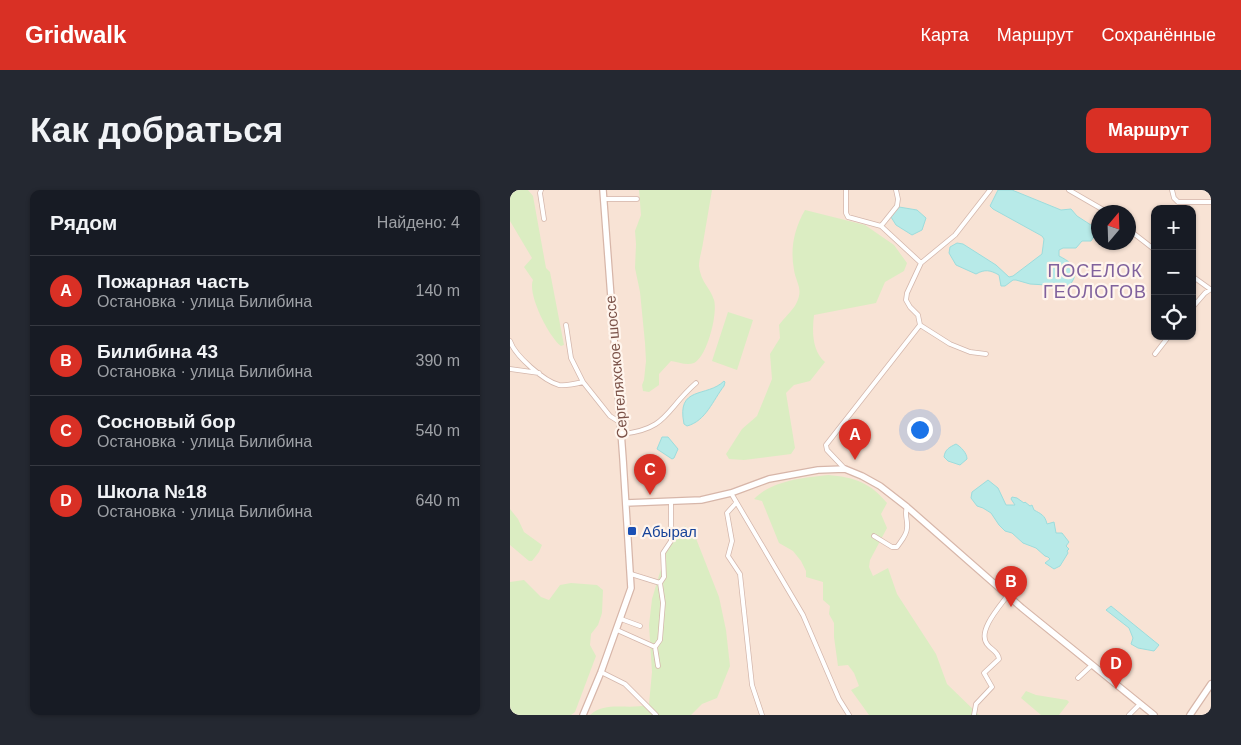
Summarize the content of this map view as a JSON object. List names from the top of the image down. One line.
{"streets":{"main road":["Сергеляхское шоссе"]},"districts":["ПОСЕЛОК ГЕОЛОГОВ"],"places":{"transit":["Абырал"]},"north":"top","page":{"header":"Gridwalk","nav":["Карта","Маршрут","Сохранённые"],"buttons":"Маршрут","title":"Как добраться","heading":["Рядом","Найдено: 4"],"map_buttons":["+","−"],"list":[{"mark":"A","name":"Пожарная часть","note":"Остановка · улица Билибина","value":"140 m"},{"mark":"B","name":"Билибина 43","note":"Остановка · улица Билибина","value":"390 m"},{"mark":"C","name":"Сосновый бор","note":"Остановка · улица Билибина","value":"540 m"},{"mark":"D","name":"Школа №18","note":"Остановка · улица Билибина","value":"640 m"}],"pins":["A","C","B","D"]}}
